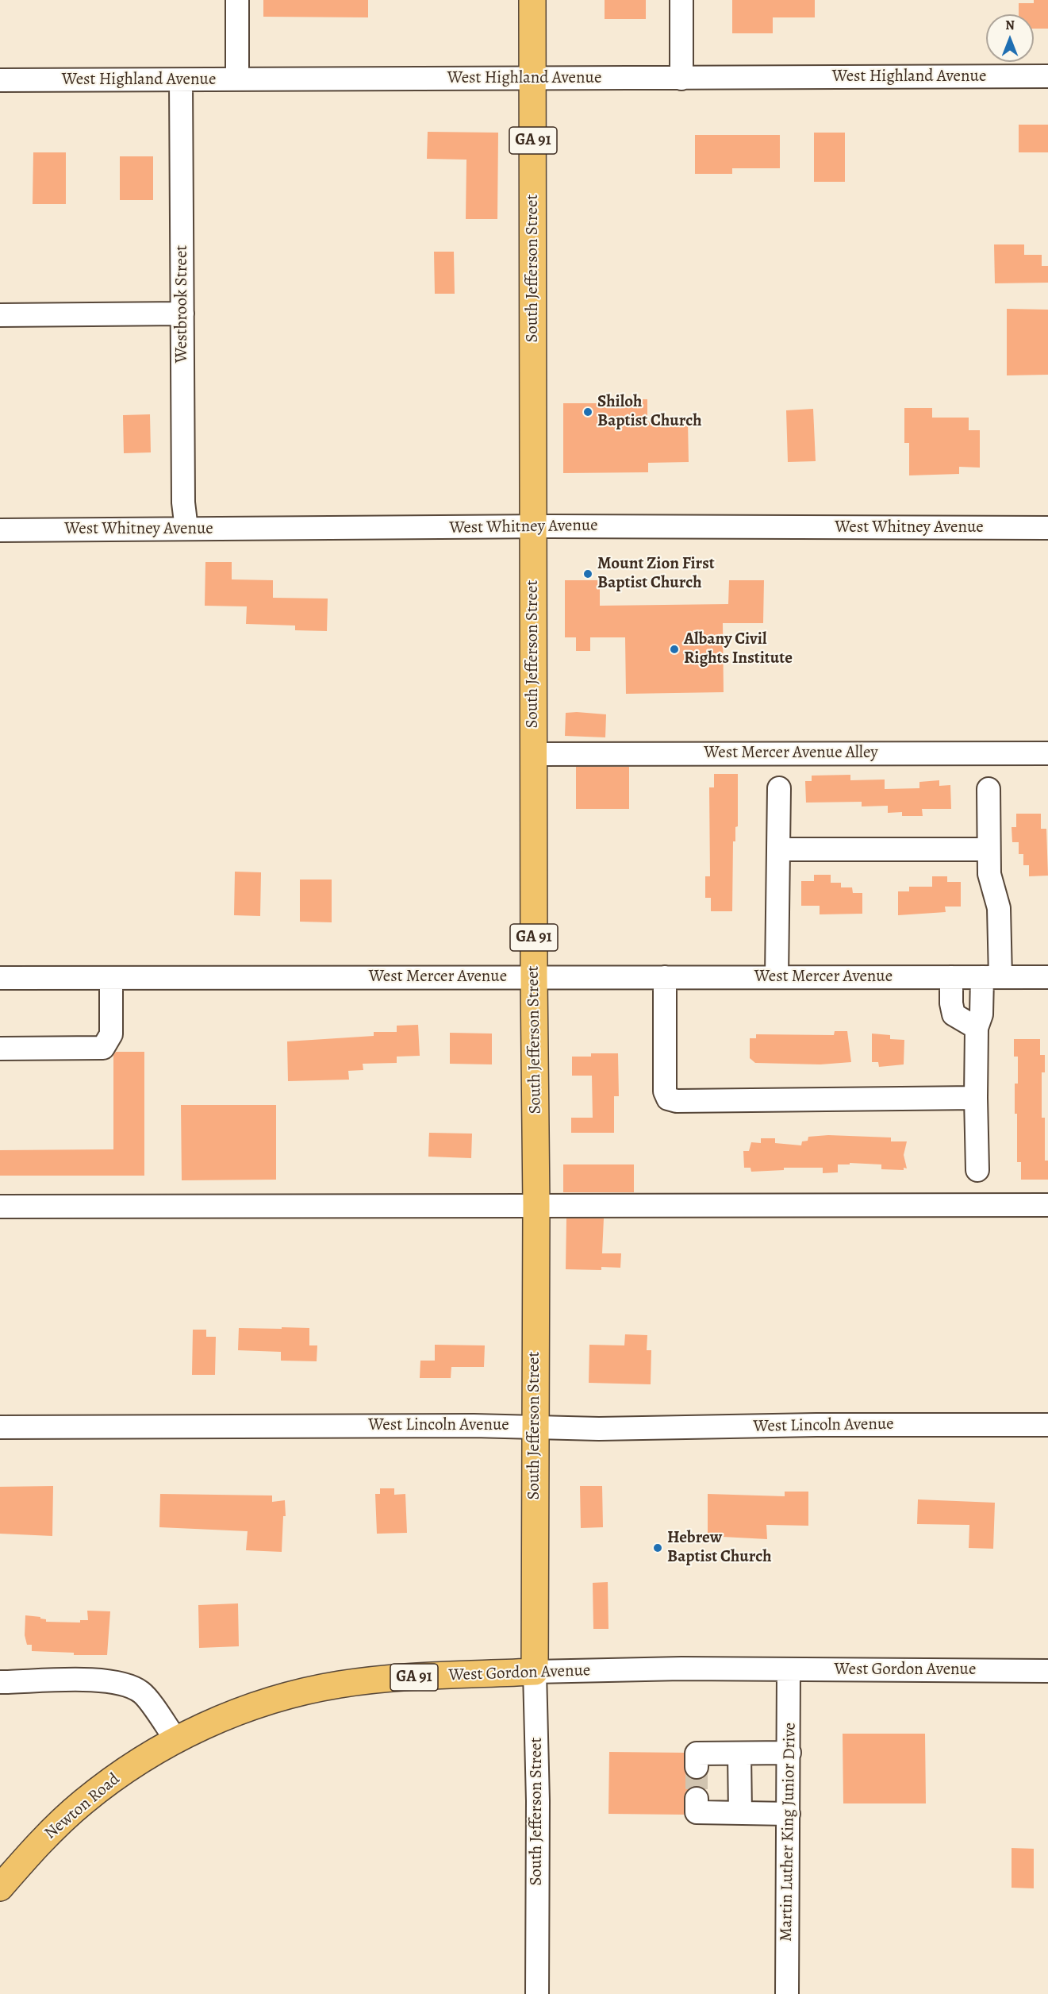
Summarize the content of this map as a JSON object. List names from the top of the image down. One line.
{"streets":{"main road":["GA 91","South Jefferson Street","West Gordon Avenue","Newton Road"],"street":["West Highland Avenue","Westbrook Street","West Whitney Avenue","West Mercer Avenue Alley","West Mercer Avenue","West Lincoln Avenue","Martin Luther King Junior Drive"]},"crossings":[["West Highland Avenue","South Jefferson Street"],["West Highland Avenue","Westbrook Street"],["South Jefferson Street","West Whitney Avenue"],["South Jefferson Street","West Mercer Avenue Alley"],["South Jefferson Street","West Mercer Avenue"],["South Jefferson Street","West Lincoln Avenue"],["South Jefferson Street","West Gordon Avenue"],["Westbrook Street","West Whitney Avenue"],["West Gordon Avenue","Newton Road"],["West Gordon Avenue","Martin Luther King Junior Drive"]],"places":["Shiloh Baptist Church","Mount Zion First Baptist Church","Albany Civil Rights Institute","Hebrew Baptist Church"],"north":"top"}
